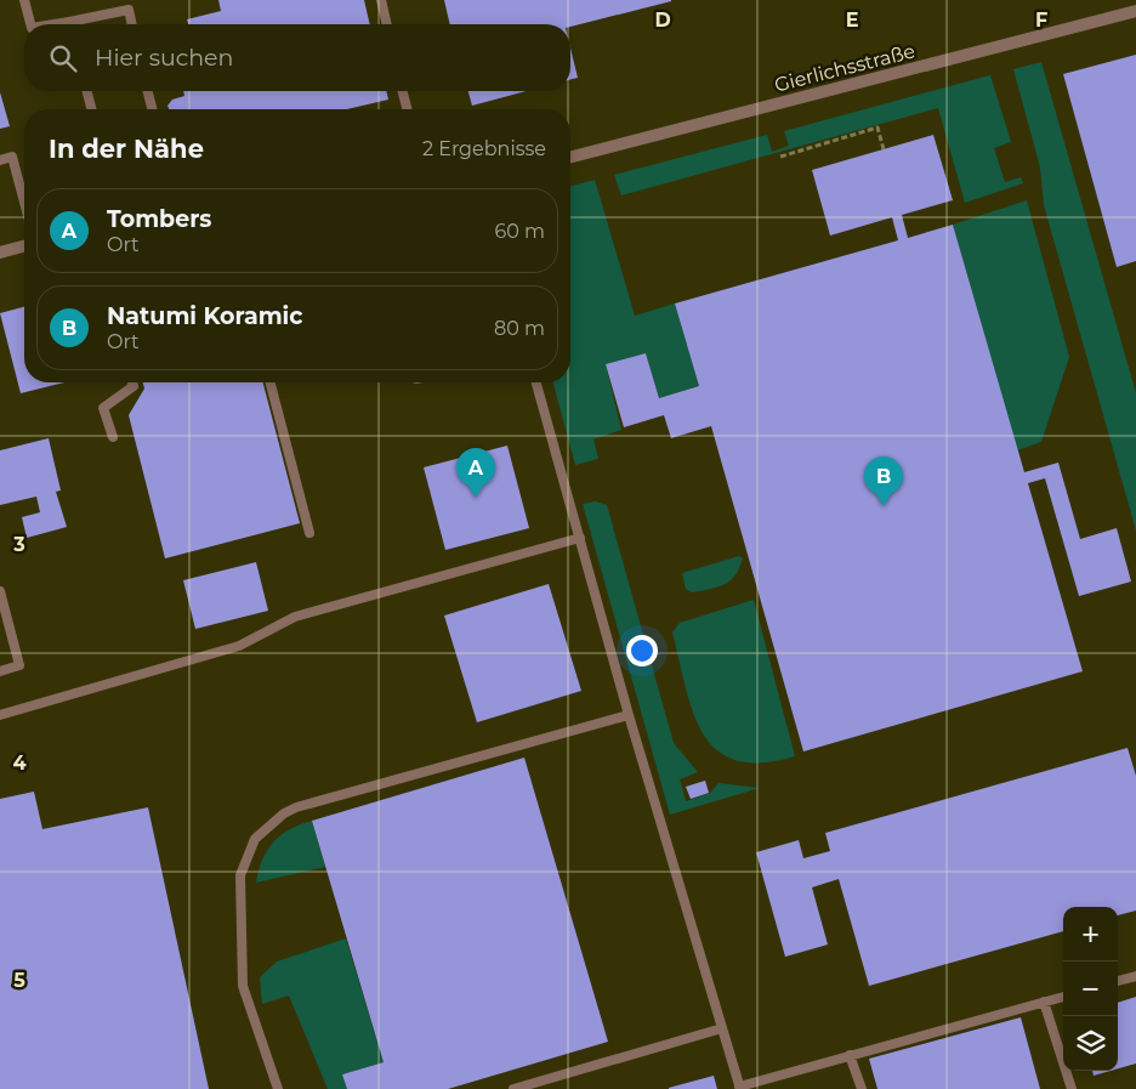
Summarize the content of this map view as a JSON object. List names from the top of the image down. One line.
{"streets":{"street":["Gierlichsstraße"]},"page":{"search":"Hier suchen","heading":["In der Nähe","2 Ergebnisse"],"list":[{"mark":"A","name":"Tombers","note":"Ort","value":"60 m"},{"mark":"B","name":"Natumi Koramic","note":"Ort","value":"80 m"}],"pins":["A","B"],"map_buttons":["+","−"]},"grid":{"columns":["D","E","F"],"rows":["3","4","5"]}}
